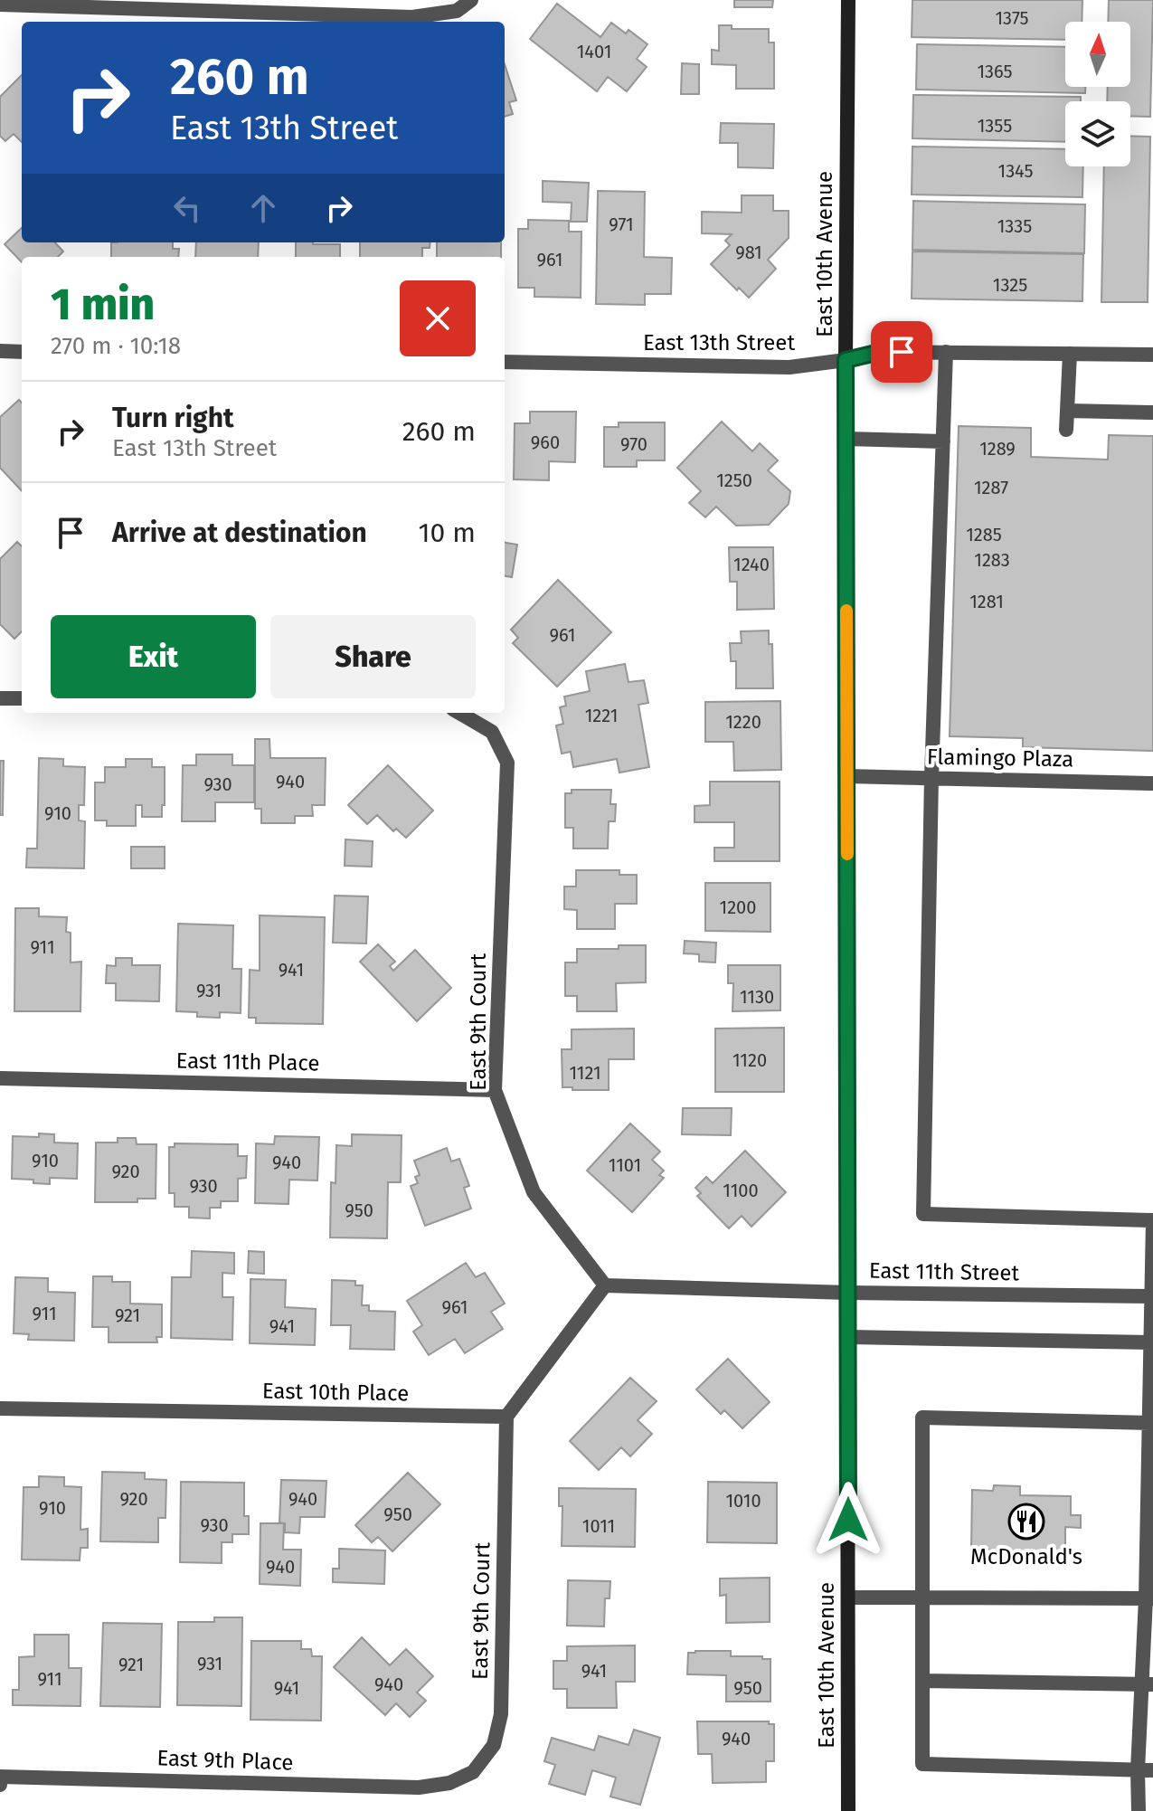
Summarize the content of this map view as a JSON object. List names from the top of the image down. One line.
{"streets":{"street":["East 10th Avenue","East 13th Street","Flamingo Plaza","East 9th Court","East 11th Place","East 11th Street","East 10th Place","East 9th Place"]},"crossings":[["East 10th Avenue","East 13th Street"],["East 10th Avenue","Flamingo Plaza"],["East 10th Avenue","East 11th Street"],["East 9th Court","East 11th Place"],["East 9th Court","East 11th Street"],["East 9th Court","East 10th Place"],["East 9th Court","East 9th Place"]],"places":{"restaurant":["McDonald's"]},"house_numbers":["1375","1401","1365","1355","1345","971","1335","981","961","1325","960","970","1289","1250","1287","1285","1283","1240","1281","961","1221","1220","940","930","910","1200","911","941","931","1130","1120","1121","910","940","1101","920","930","1100","950","961","911","921","941","920","940","1010","910","950","930","1011","940","931","921","941","911","940","941","950","940"],"north":"top","page":{"turn":["260 m","East 13th Street"],"heading":["1 min","270 m · 10:18"],"list":[{"name":"Turn right","note":"East 13th Street","value":"260 m"},{"name":"Arrive at destination","value":"10 m"}],"buttons":["Exit","Share"]}}
